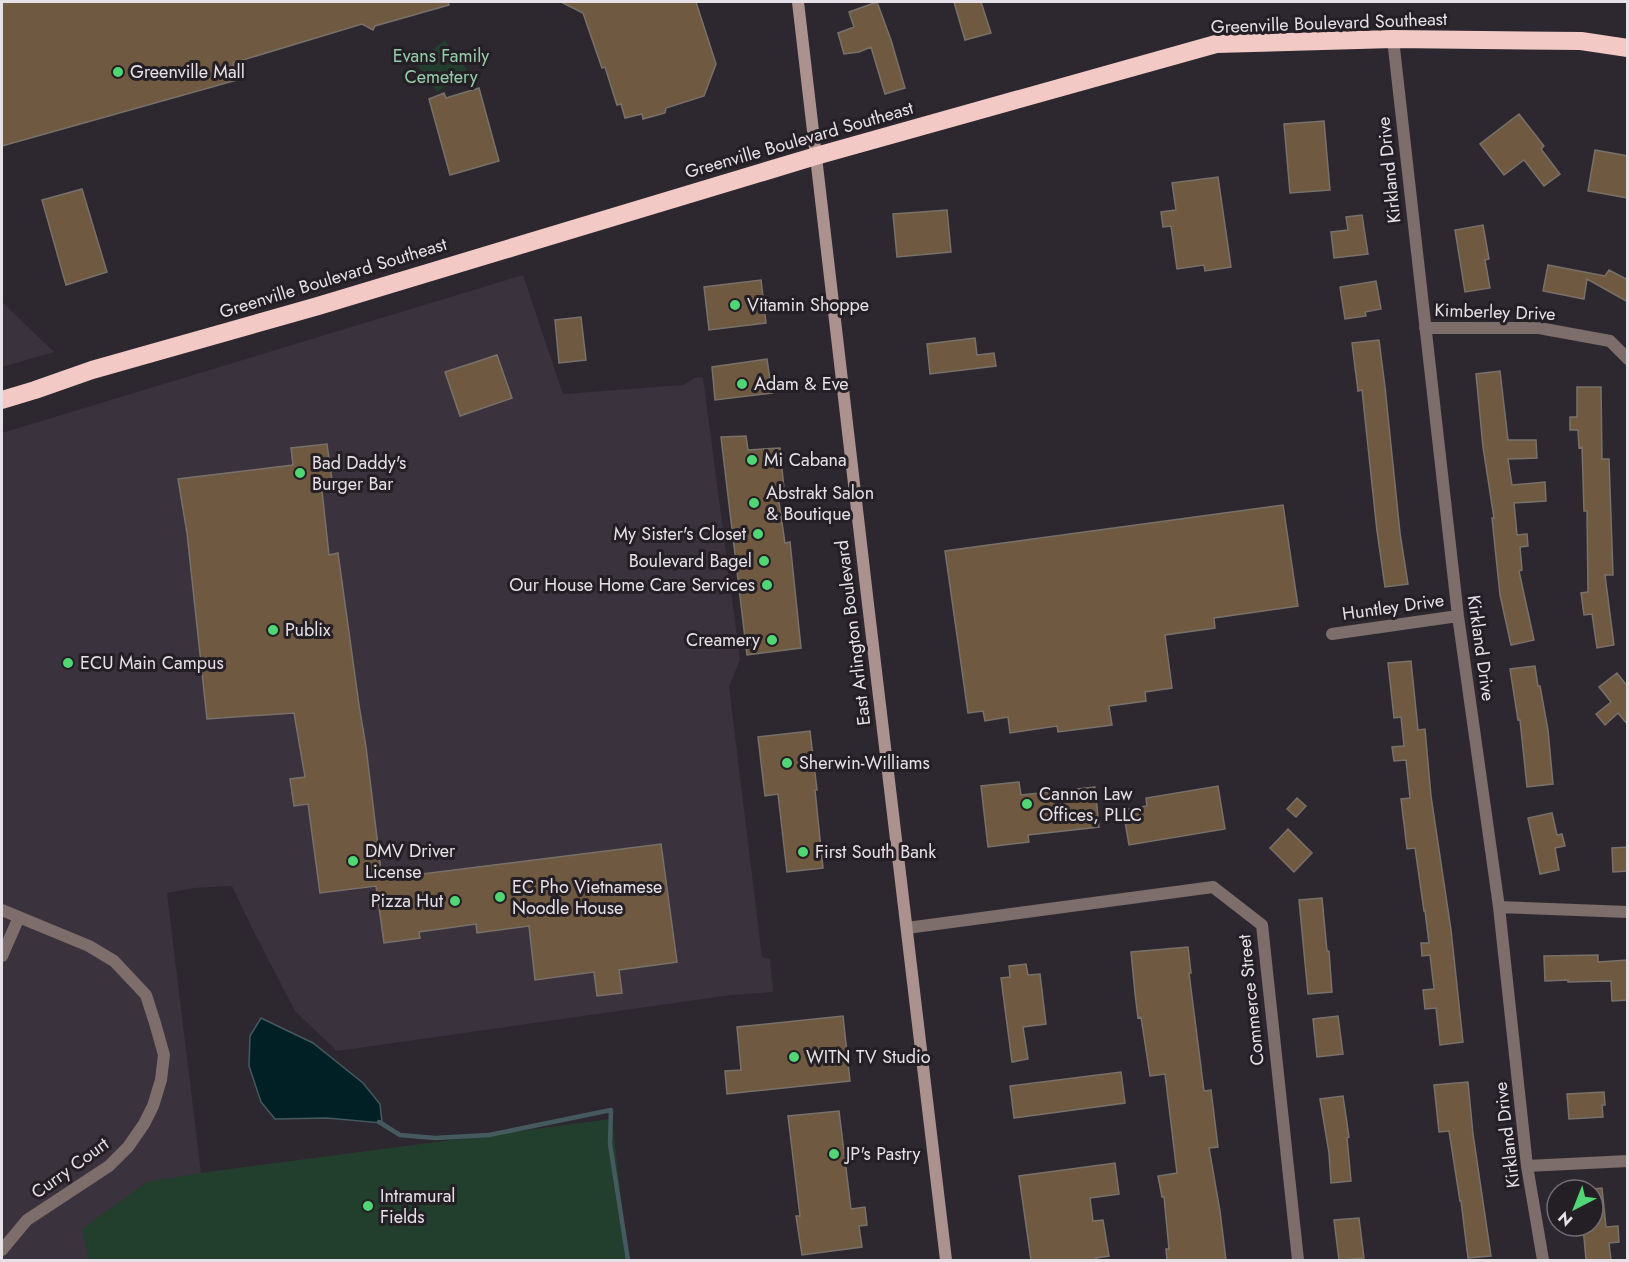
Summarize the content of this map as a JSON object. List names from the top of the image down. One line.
{"streets":{"highway":["Greenville Boulevard Southeast"],"main road":["East Arlington Boulevard"],"street":["Kirkland Drive","Kimberley Drive","Huntley Drive","Commerce Street","Curry Court"]},"crossings":[["Greenville Boulevard Southeast","Kirkland Drive"],["Greenville Boulevard Southeast","East Arlington Boulevard"],["Kirkland Drive","Kimberley Drive"],["Kirkland Drive","Huntley Drive"],["East Arlington Boulevard","Commerce Street"]],"parks":["Evans Family Cemetery"],"places":["Greenville Mall","Vitamin Shoppe","Adam & Eve","Mi Cabana","Bad Daddy's Burger Bar","Abstrakt Salon & Boutique","My Sister's Closet","Boulevard Bagel","Our House Home Care Services","Publix","Creamery","ECU Main Campus","Sherwin-Williams","Cannon Law Offices, PLLC","First South Bank","DMV Driver License","EC Pho Vietnamese Noodle House","Pizza Hut","WITN TV Studio","JP's Pastry","Intramural Fields"],"north":"bottom left"}
